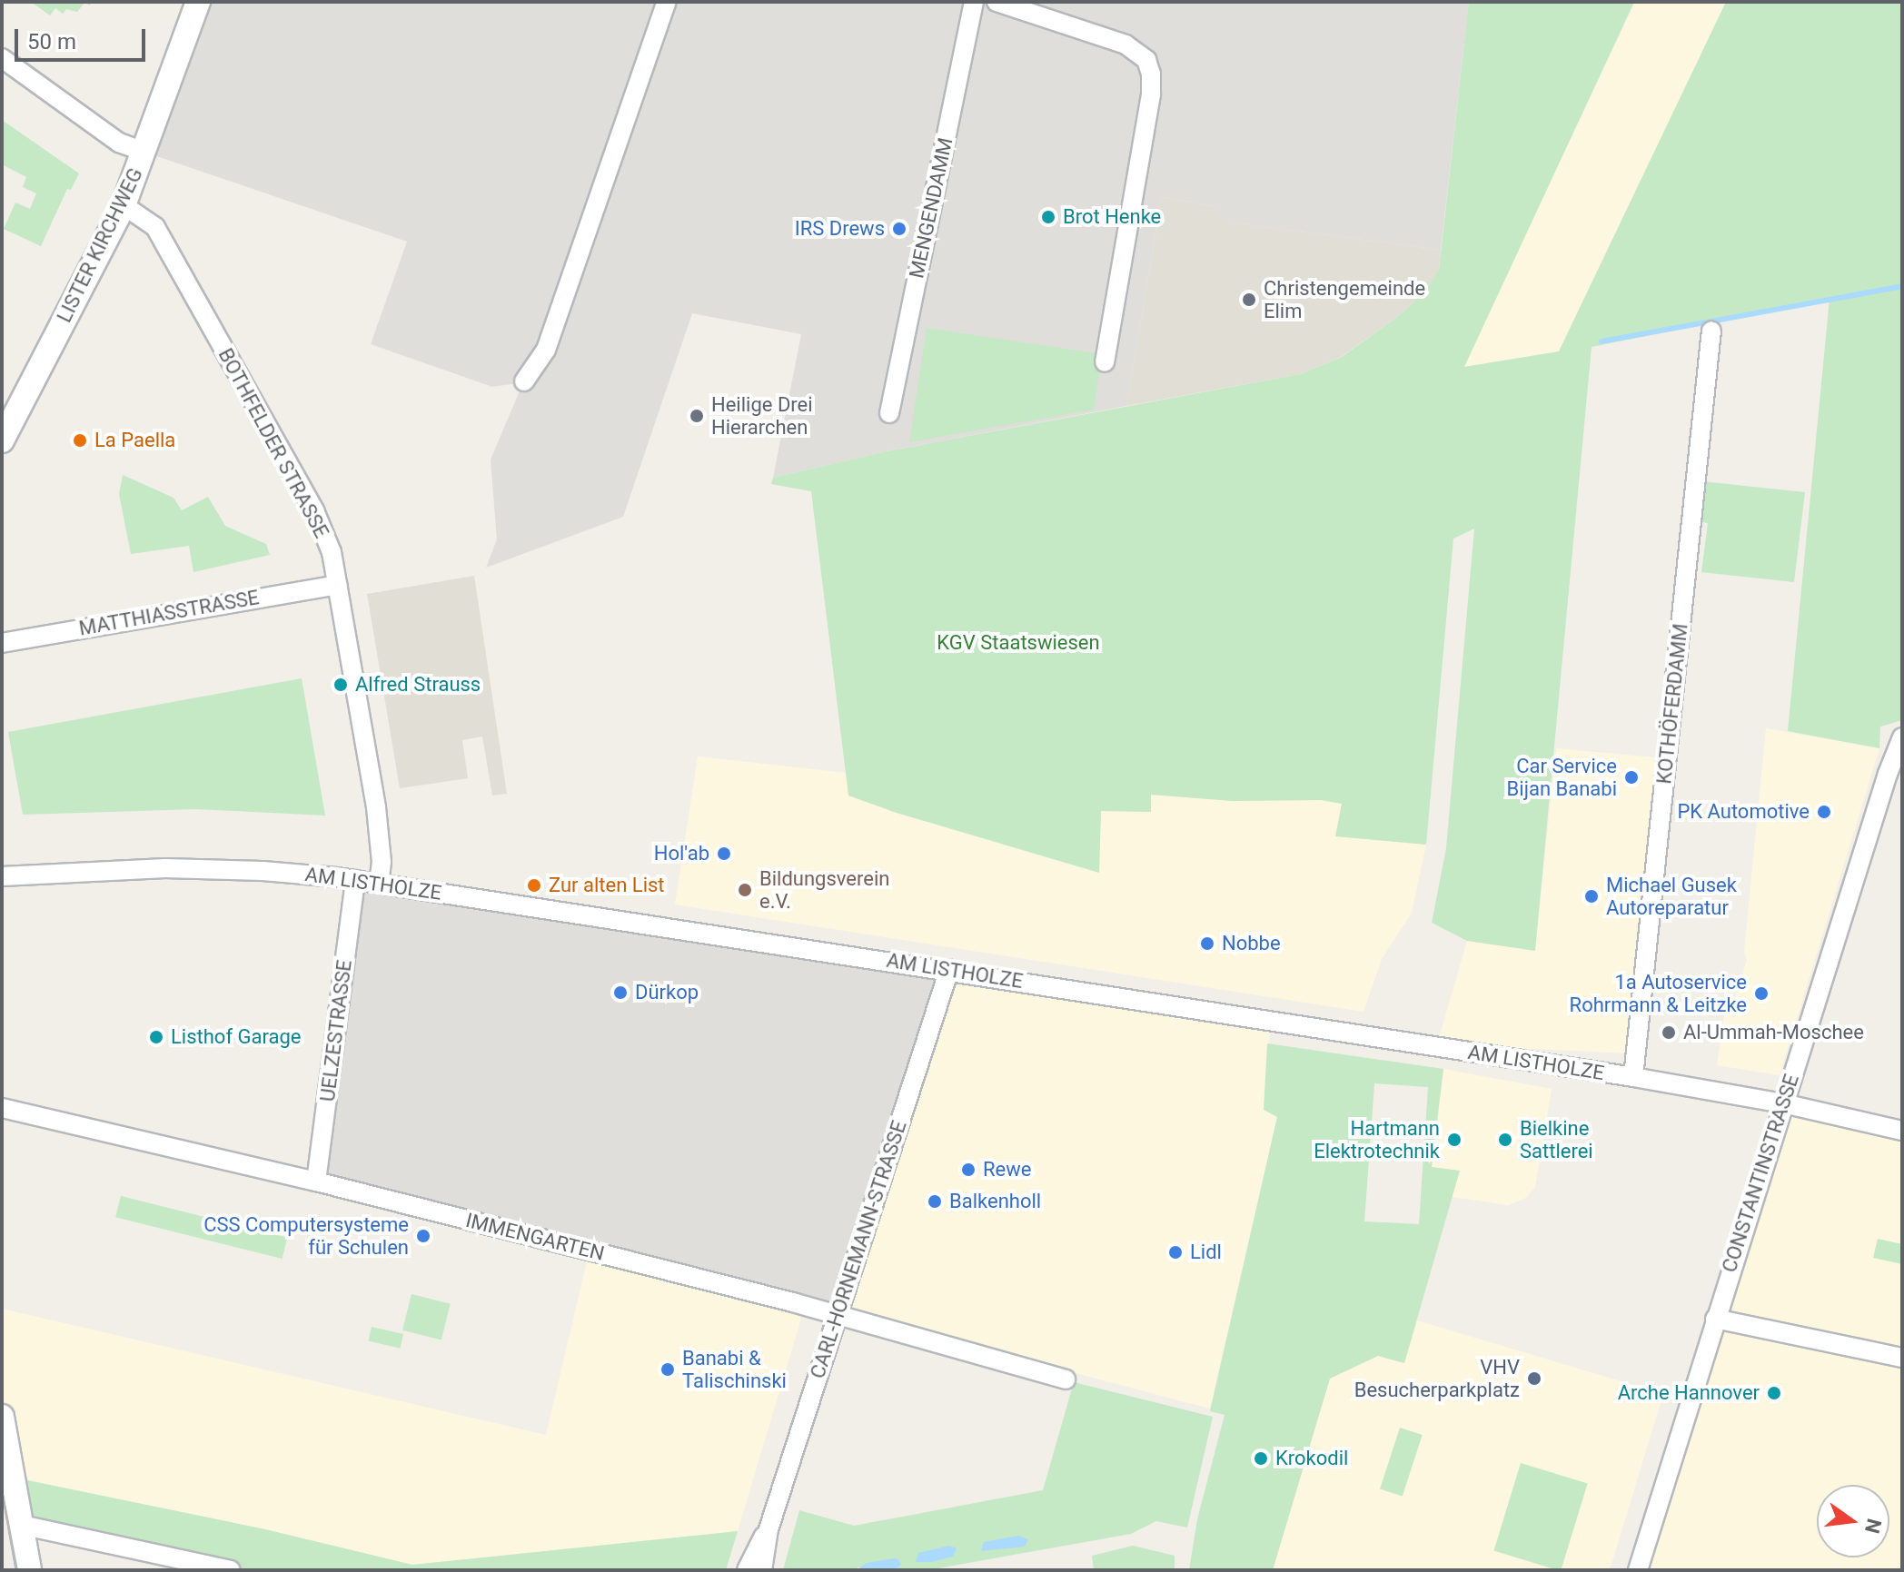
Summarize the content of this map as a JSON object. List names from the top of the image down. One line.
{"streets":{"street":["MENGENDAMM","LISTER KIRCHWEG","BOTHFELDER STRASSE","MATTHIASSTRASSE","KOTHÖFERDAMM","AM LISTHOLZE","UELZESTRASSE","CONSTANTINSTRASSE","IMMENGARTEN","CARL-HORNEMANN-STRASSE"]},"crossings":[["LISTER KIRCHWEG","BOTHFELDER STRASSE"],["BOTHFELDER STRASSE","MATTHIASSTRASSE"],["BOTHFELDER STRASSE","AM LISTHOLZE"],["KOTHÖFERDAMM","AM LISTHOLZE"],["AM LISTHOLZE","UELZESTRASSE"],["AM LISTHOLZE","CONSTANTINSTRASSE"],["AM LISTHOLZE","CARL-HORNEMANN-STRASSE"],["UELZESTRASSE","IMMENGARTEN"],["IMMENGARTEN","CARL-HORNEMANN-STRASSE"]],"parks":["KGV Staatswiesen"],"places":["Brot Henke","IRS Drews","Christengemeinde Elim","Heilige Drei Hierarchen","La Paella","Alfred Strauss","Car Service Bijan Banabi","PK Automotive","Hol'ab","Zur alten List","Bildungsverein e.V.","Michael Gusek Autoreparatur","Nobbe","Dürkop","1a Autoservice Rohrmann & Leitzke","Al-Ummah-Moschee","Listhof Garage","Hartmann Elektrotechnik","Bielkine Sattlerei","Rewe","Balkenholl","CSS Computersysteme für Schulen","Lidl","Banabi & Talischinski","VHV Besucherparkplatz","Arche Hannover","Krokodil"],"scale_bar":"50 m","north":"right"}
